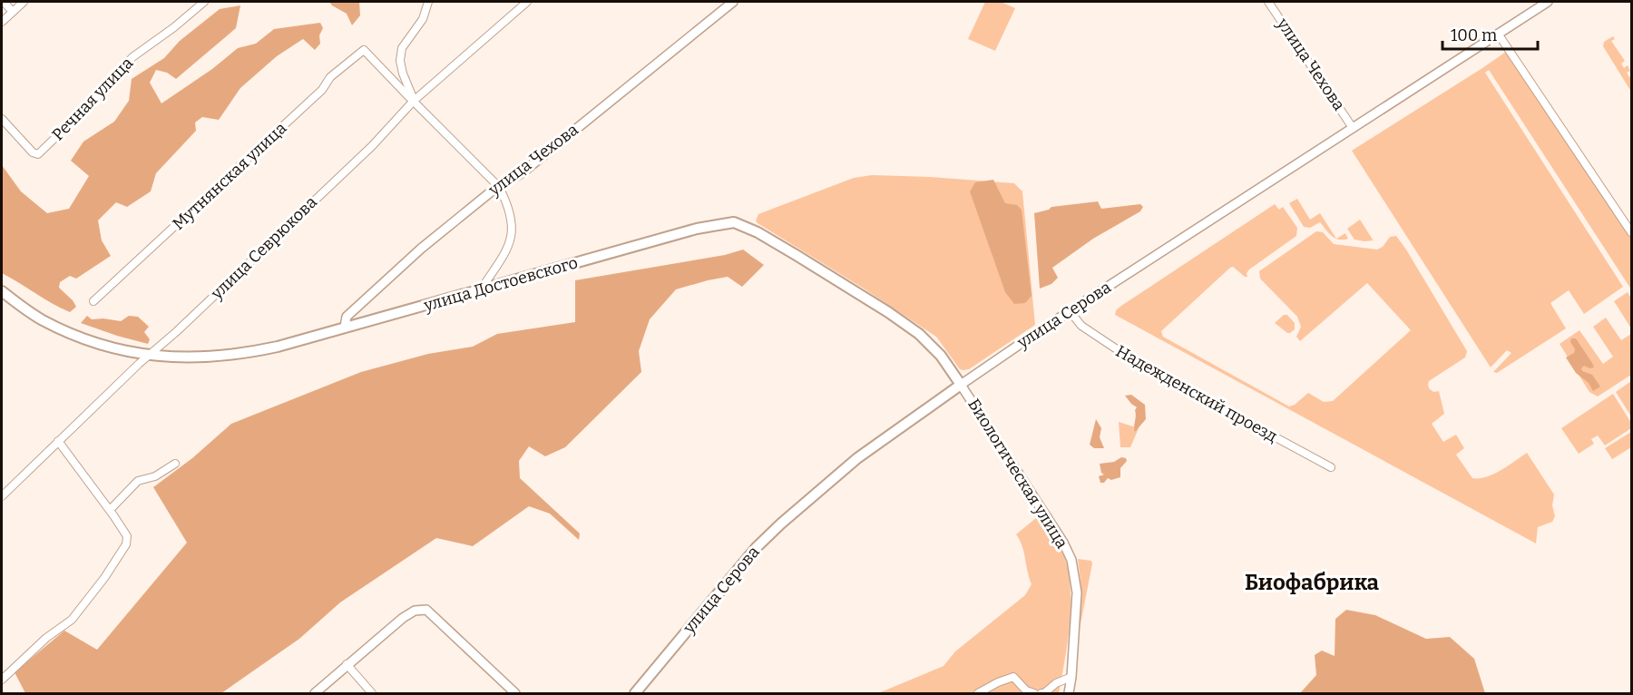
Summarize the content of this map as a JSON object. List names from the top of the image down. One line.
{"streets":{"main road":["улица Достоевского","улица Серова"],"street":["улица Чехова","Речная улица","Мутнянская улица","улица Севрюкова","Надежденский проезд","Биологическая улица"]},"crossings":[["улица Чехова","улица Достоевского"],["улица Чехова","улица Серова"],["Мутнянская улица","улица Севрюкова"],["улица Севрюкова","улица Достоевского"],["улица Достоевского","улица Серова"],["улица Достоевского","Биологическая улица"],["улица Серова","Надежденский проезд"],["улица Серова","Биологическая улица"]],"districts":["Биофабрика"],"scale_bar":"100 m"}
